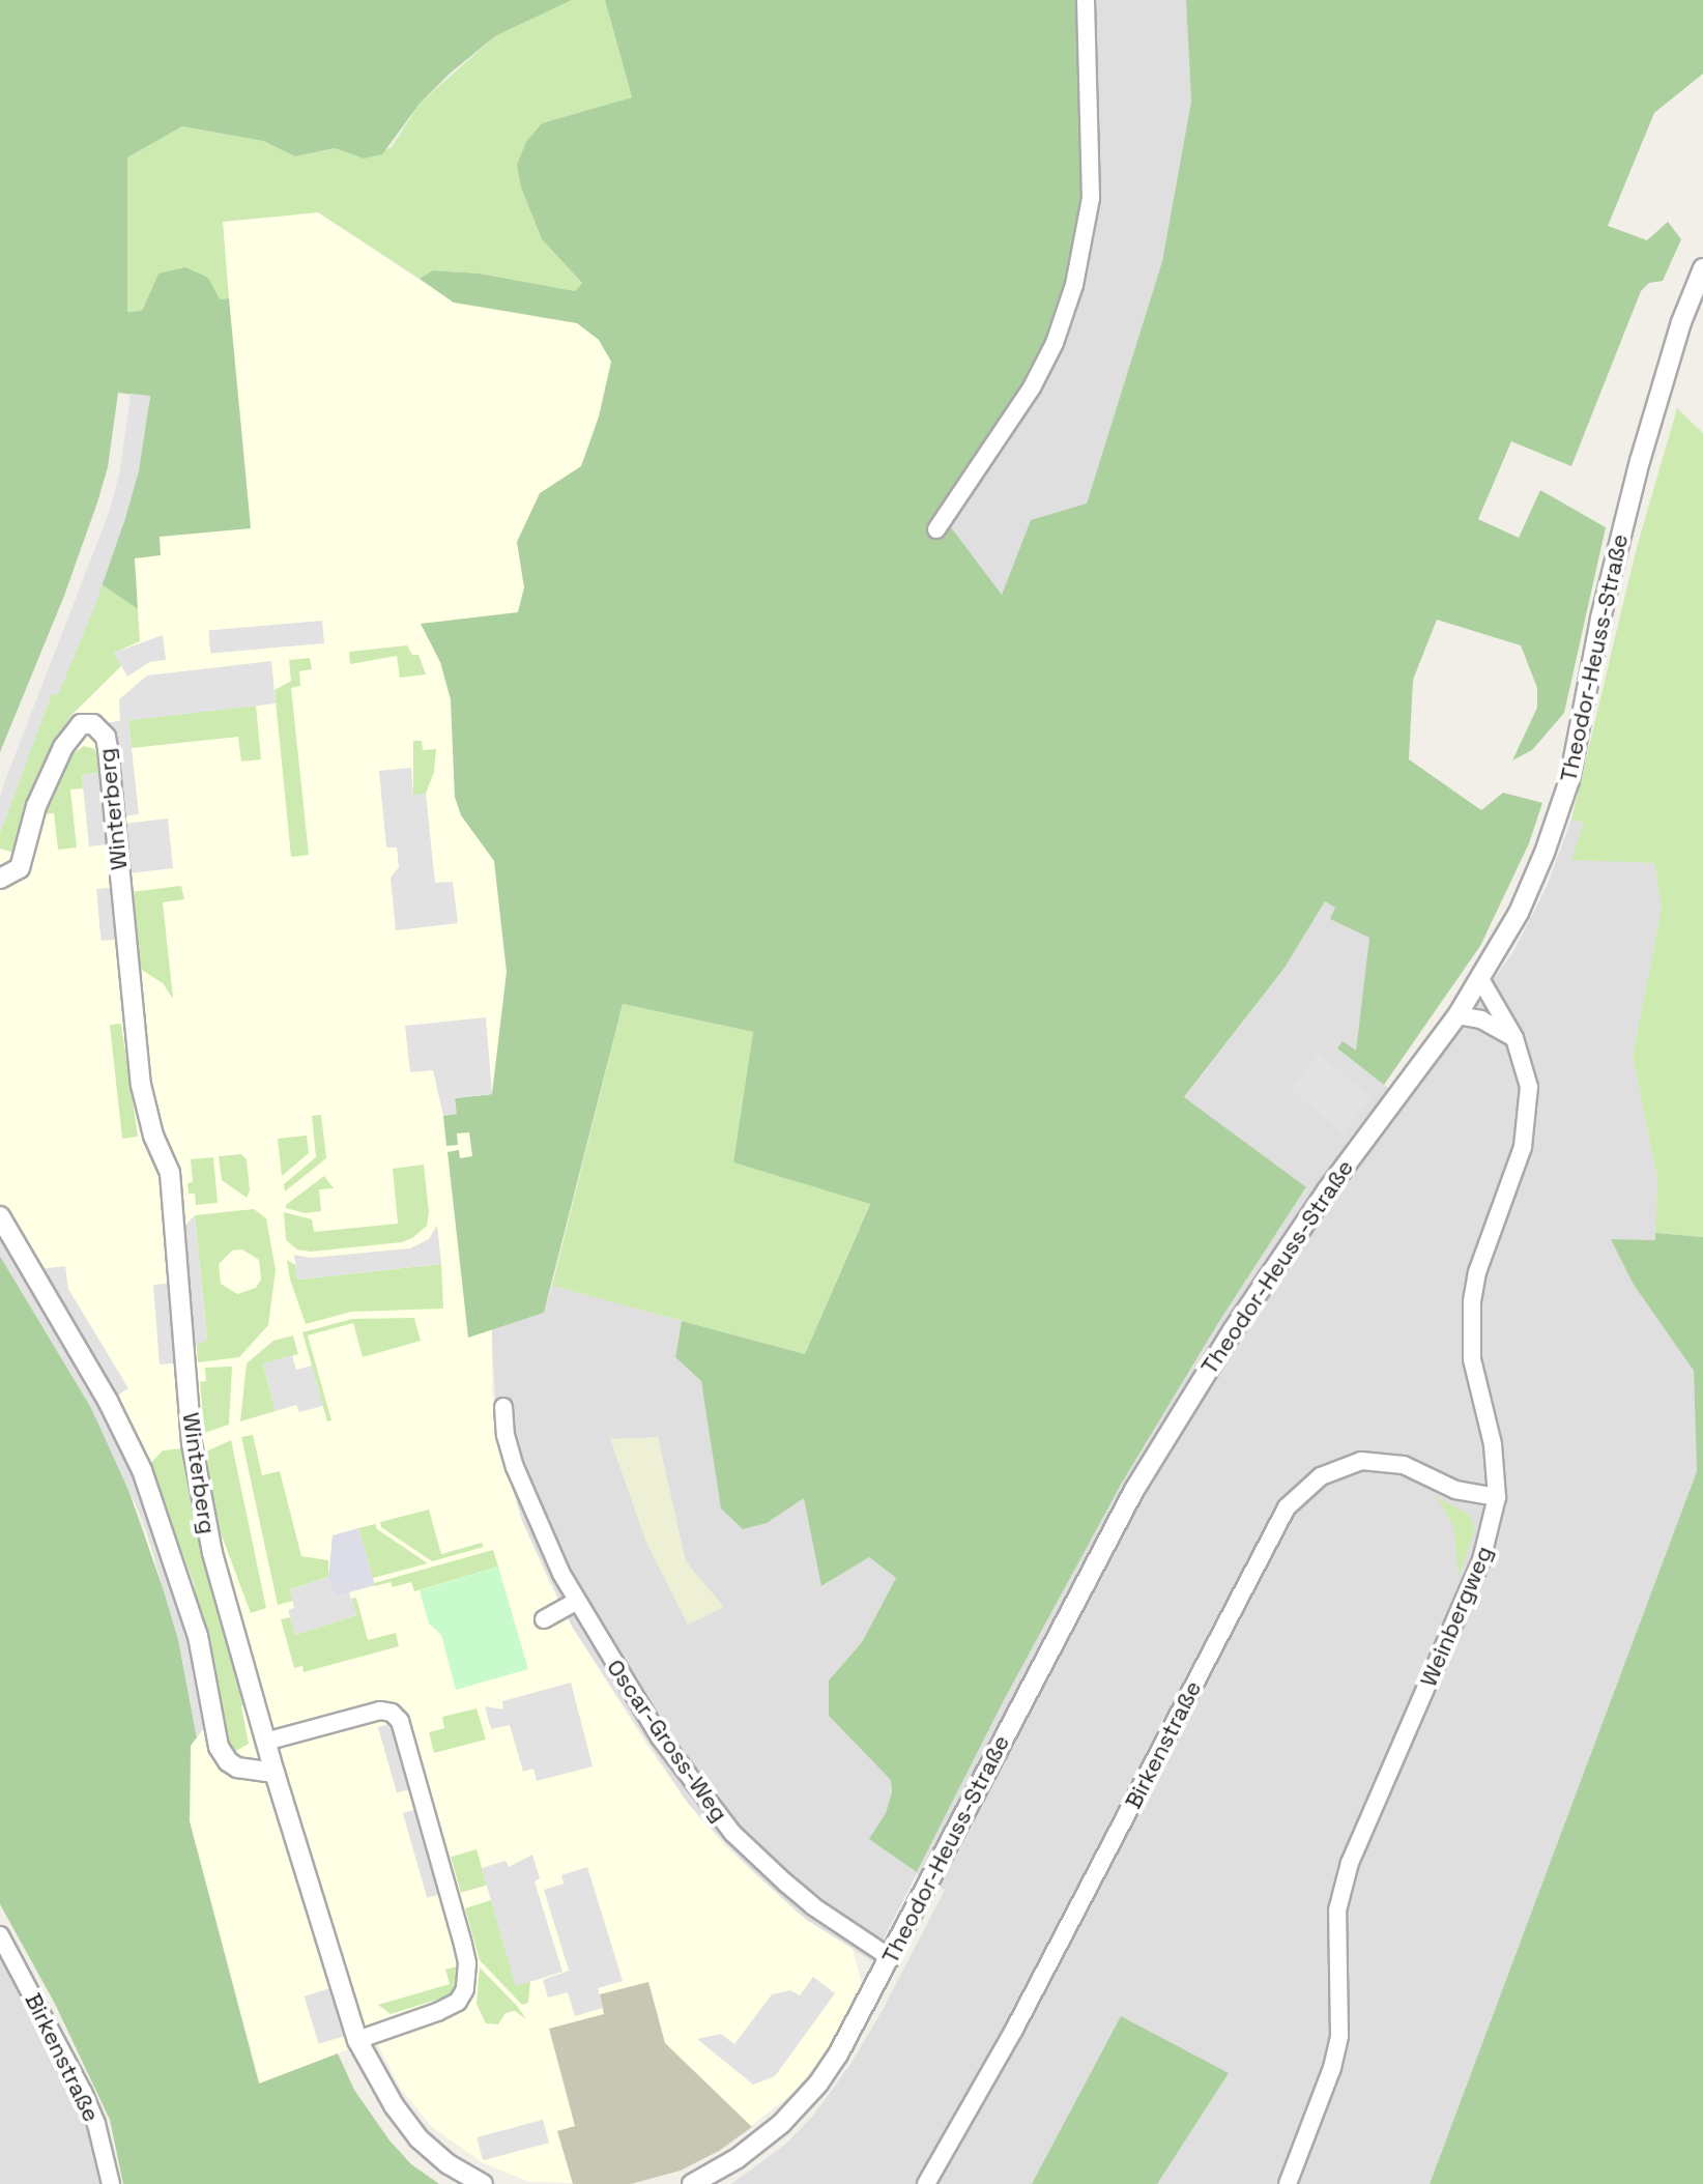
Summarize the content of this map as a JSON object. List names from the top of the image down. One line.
{"streets":{"street":["Theodor-Heuss-Straße","Winterberg","Weinbergweg","Oscar-Gross-Weg","Birkenstraße"]},"crossings":[["Theodor-Heuss-Straße","Weinbergweg"],["Theodor-Heuss-Straße","Oscar-Gross-Weg"],["Weinbergweg","Birkenstraße"]]}
